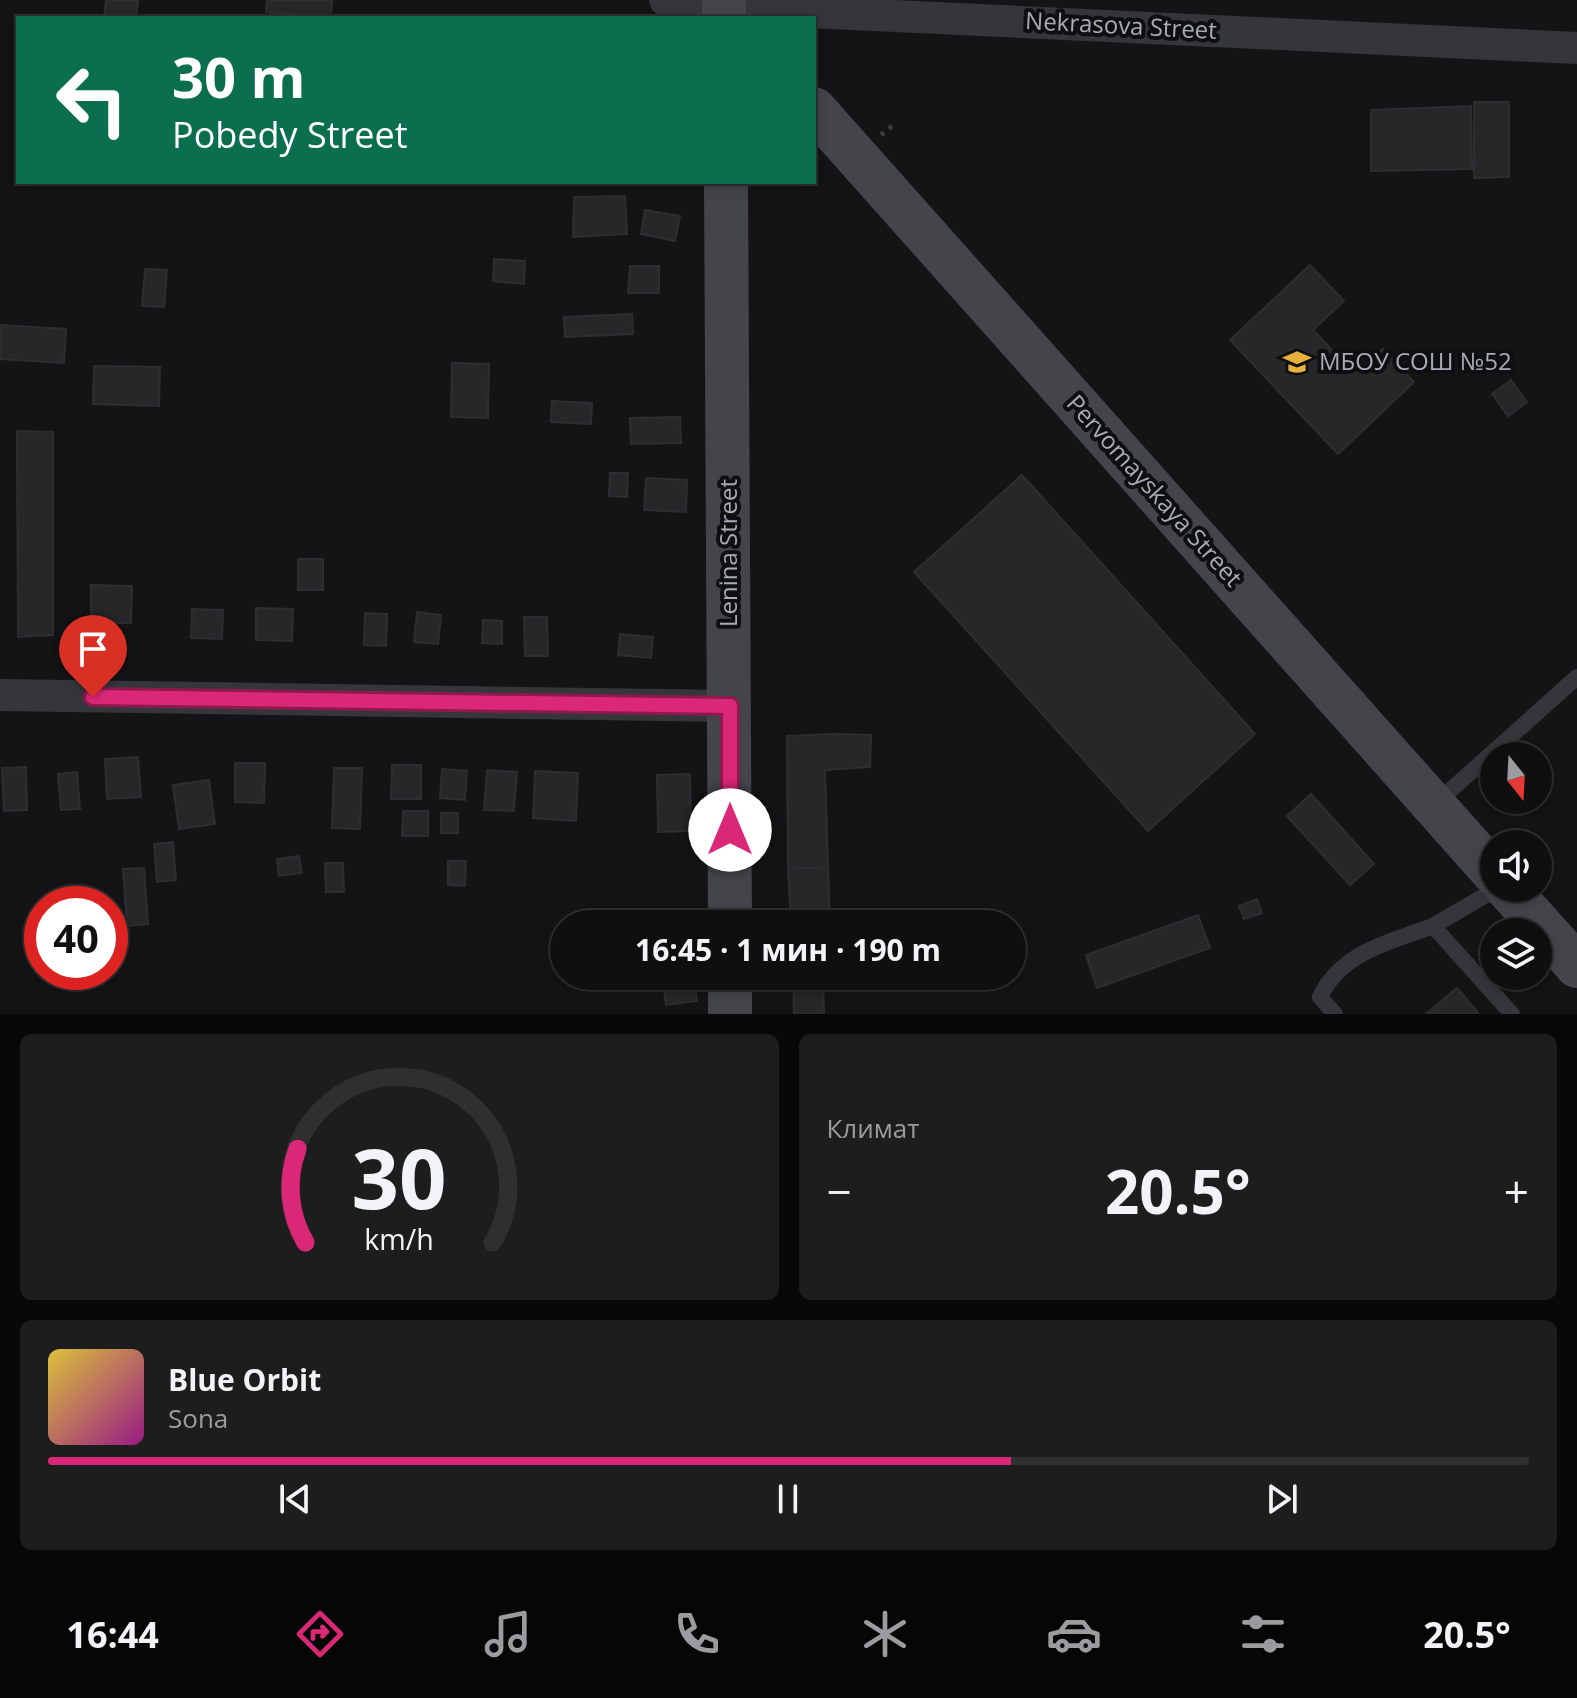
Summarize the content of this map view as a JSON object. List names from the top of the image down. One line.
{"streets":{"street":["Nekrasova Street","Pervomayskaya Street","Lenina Street"]},"places":{"school or university":["МБОУ СОШ №52"]},"north":"bottom","page":{"turn":["30 m","Pobedy Street"],"limit":"40","trip":"16:45 · 1 мин · 190 m","tile":"Климат","heat":["−","20.5°","+"],"song":["Blue Orbit","Sona"],"tabs":["16:44","20.5°"],"gauge":["30","km/h"]}}
